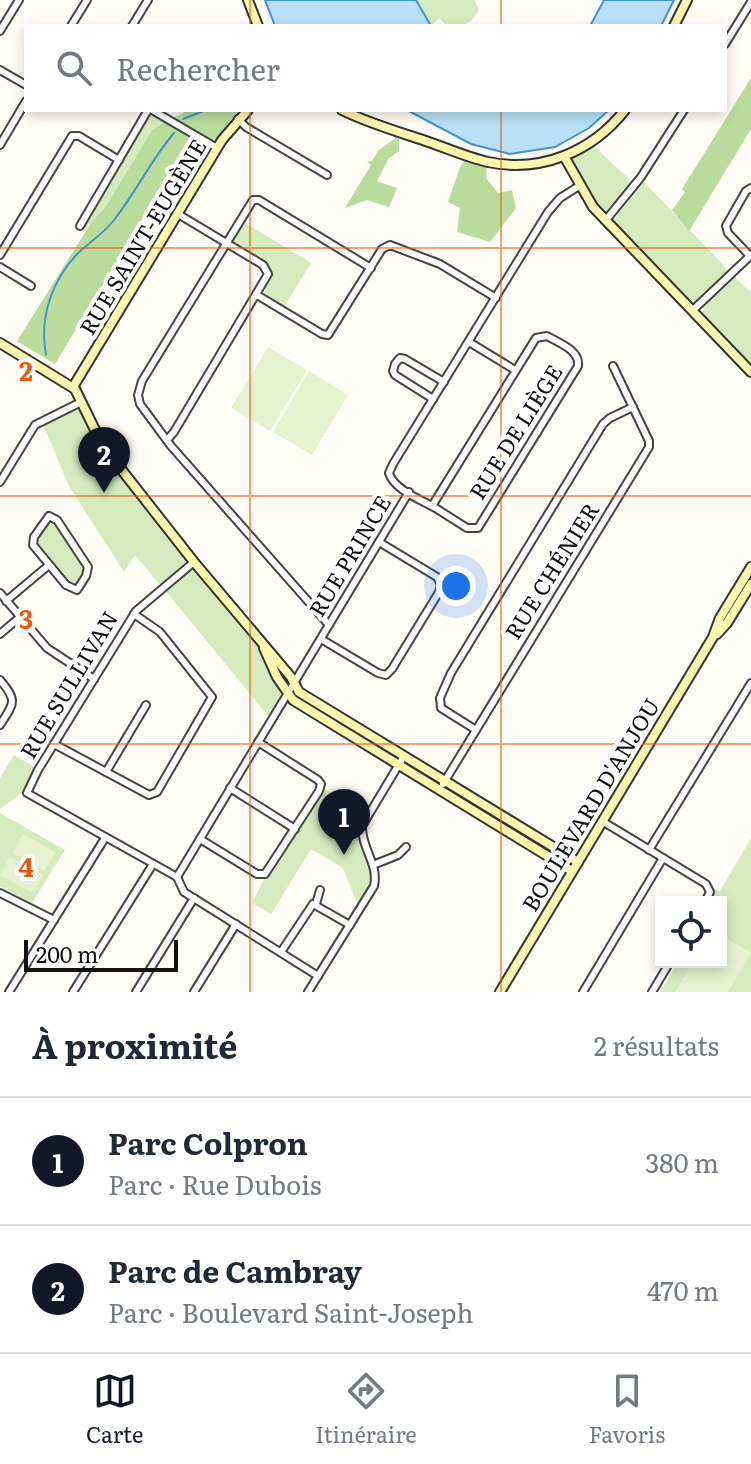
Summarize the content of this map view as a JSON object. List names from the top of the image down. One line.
{"streets":{"street":["RUE SAINT-EUGÈNE","RUE DE LIÈGE","RUE PRINCE","RUE CHÉNIER","RUE SULLIVAN","BOULEVARD D'ANJOU"]},"crossings":[["RUE DE LIÈGE","RUE PRINCE"],["RUE PRINCE","RUE SULLIVAN"]],"scale_bar":"200 m","page":{"search":"Rechercher","pins":["2","1"],"scale":"200 m","heading":["À proximité","2 résultats"],"list":[{"mark":"1","name":"Parc Colpron","note":"Parc · Rue Dubois","value":"380 m"},{"mark":"2","name":"Parc de Cambray","note":"Parc · Boulevard Saint-Joseph","value":"470 m"}],"nav":["Carte","Itinéraire","Favoris"]},"grid":{"rows":["2","3","4"]}}
